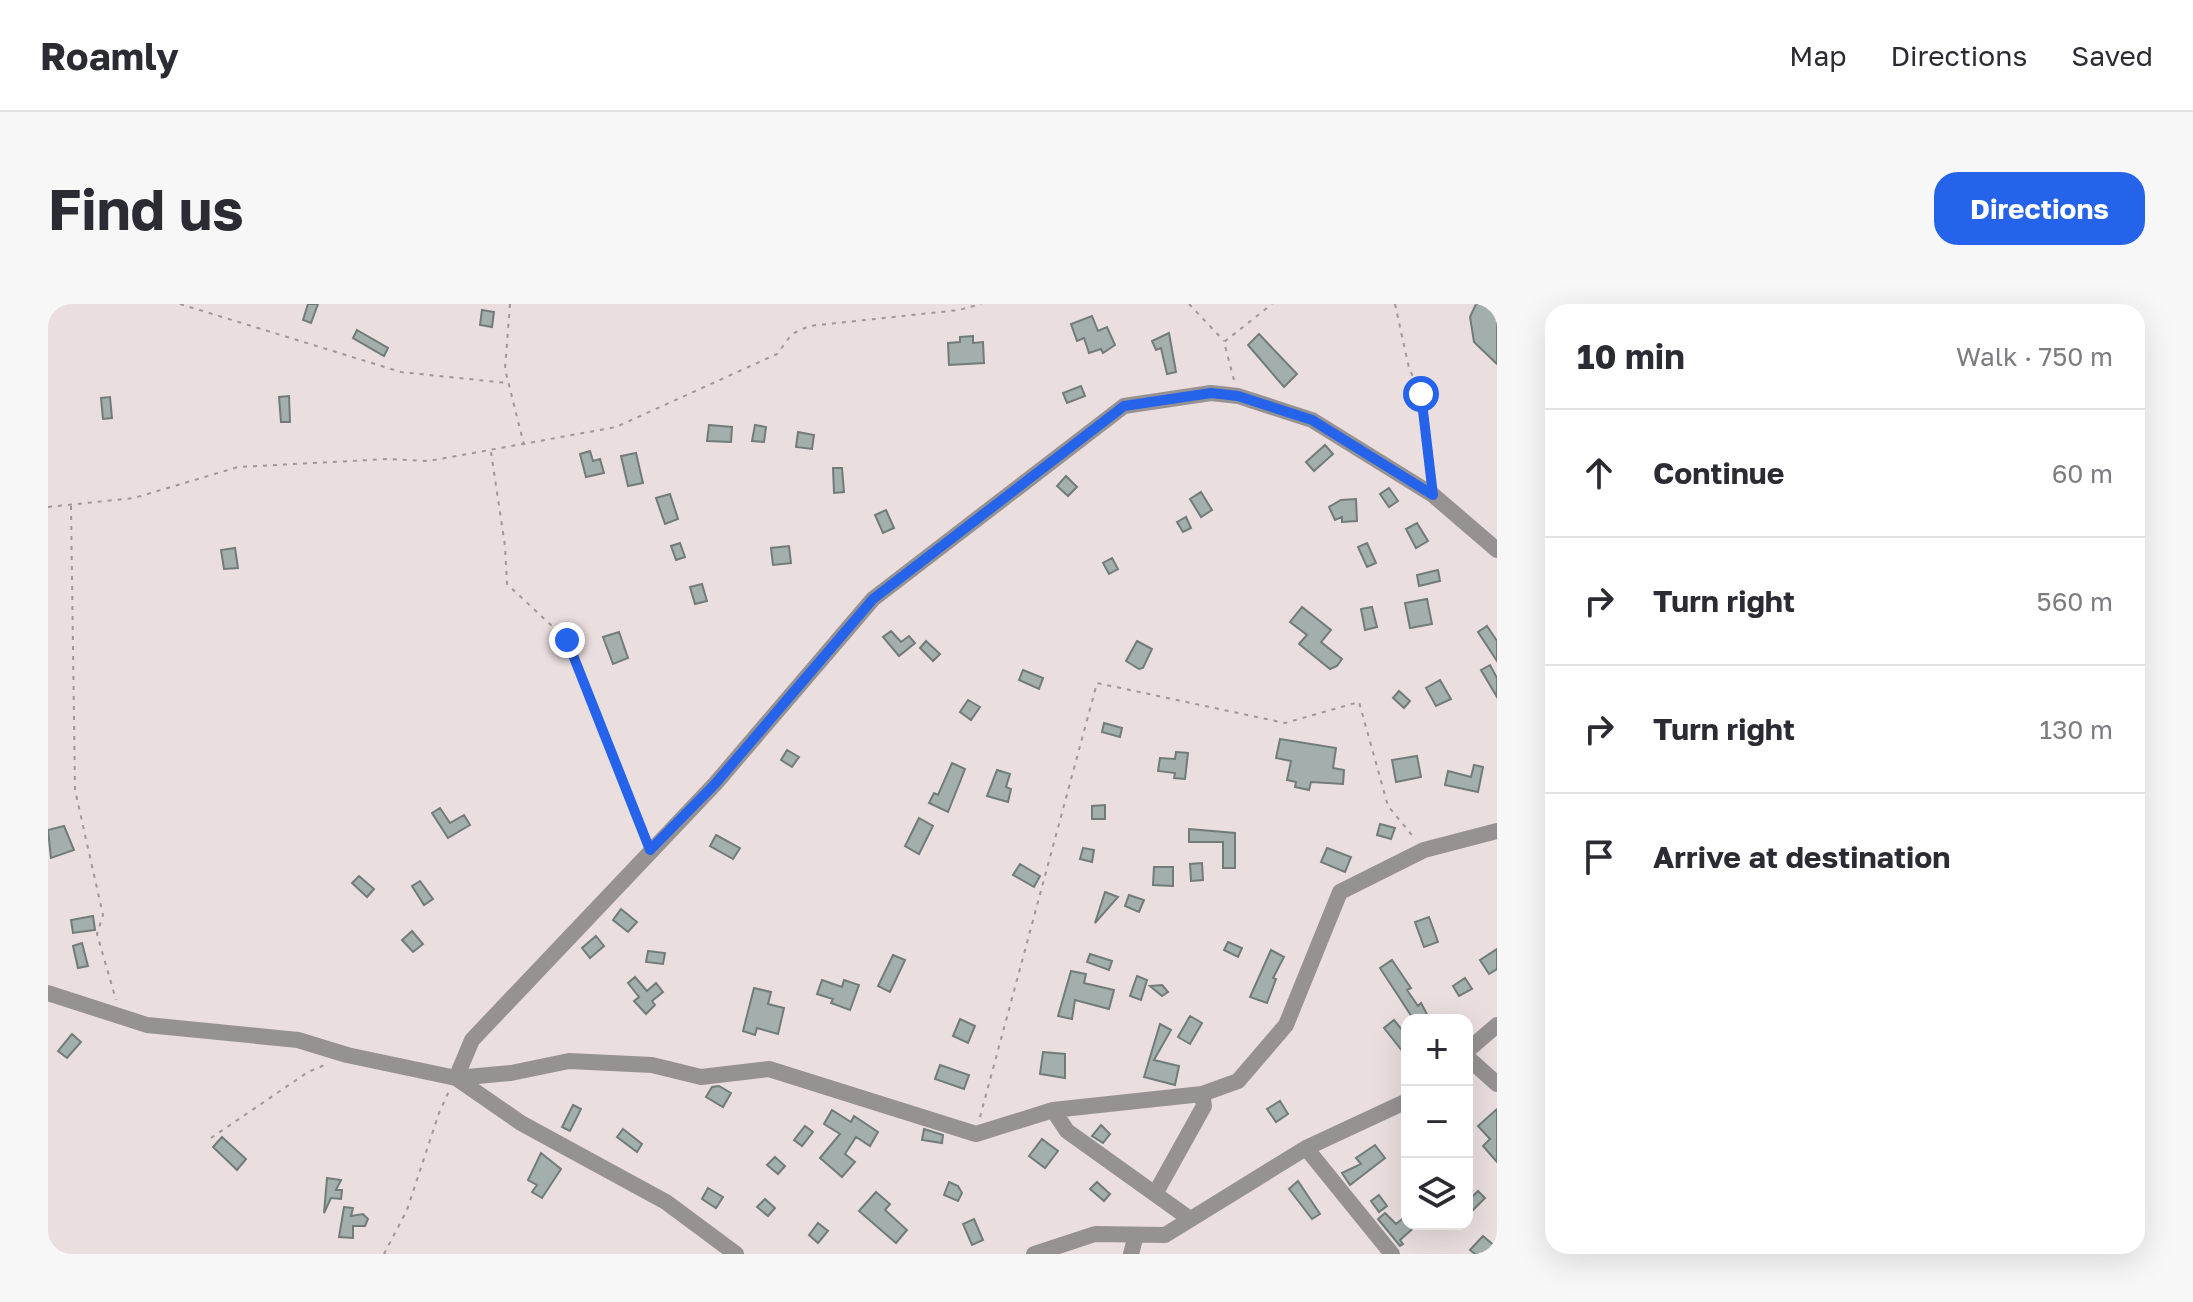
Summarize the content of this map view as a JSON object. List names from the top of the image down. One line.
{"page":{"header":"Roamly","nav":["Map","Directions","Saved"],"buttons":"Directions","title":"Find us","heading":["10 min","Walk · 750 m"],"list":[["Continue","60 m"],["Turn right","560 m"],["Turn right","130 m"],"Arrive at destination"],"map_buttons":["+","−"]}}
